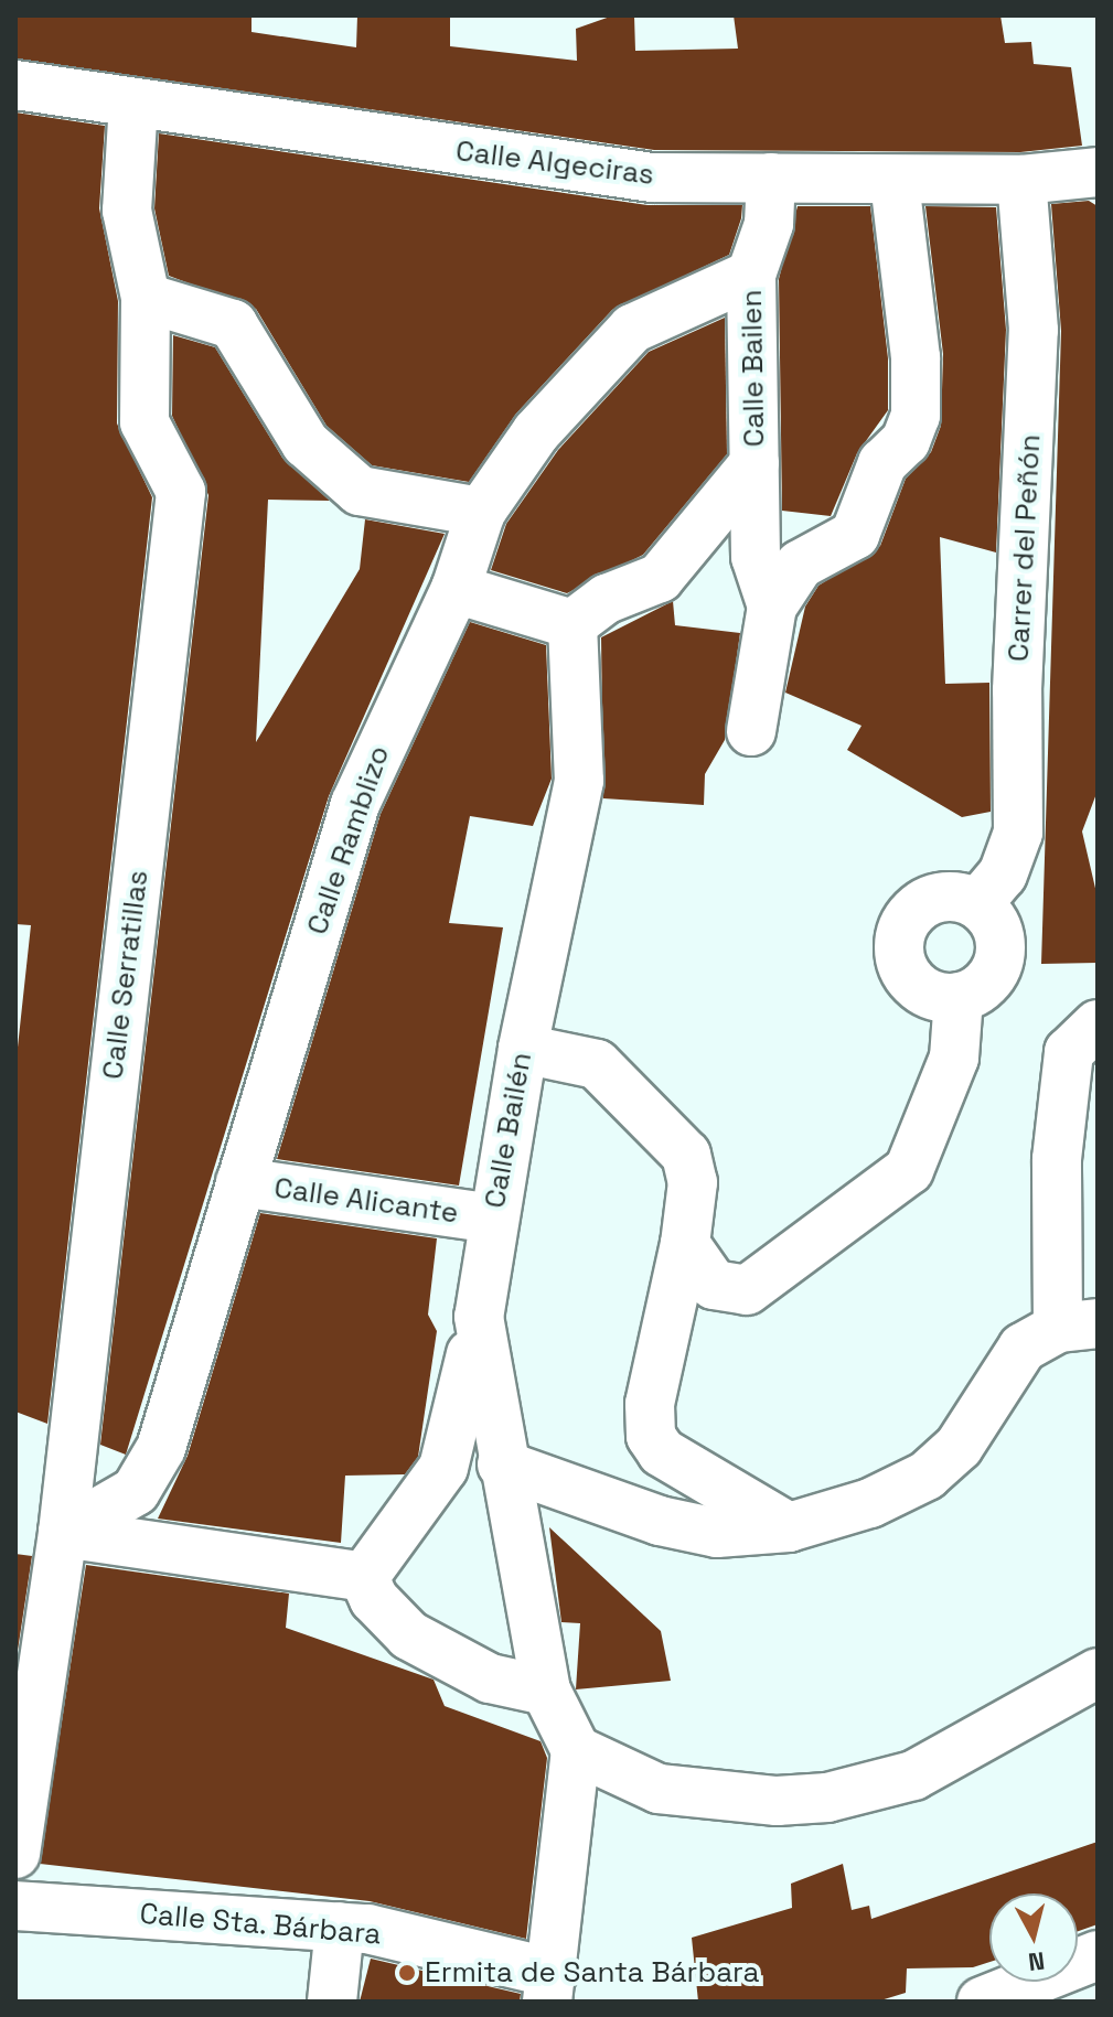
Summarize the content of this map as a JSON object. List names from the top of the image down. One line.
{"streets":{"street":["Calle Algeciras","Calle Bailen","Carrer del Peñón","Calle Ramblizo","Calle Serratillas","Calle Bailén","Calle Alicante","Calle Sta. Bárbara"]},"crossings":[["Calle Algeciras","Carrer del Peñón"],["Calle Algeciras","Calle Serratillas"],["Calle Bailen","Calle Ramblizo"],["Calle Bailen","Calle Bailén"],["Calle Ramblizo","Calle Serratillas"],["Calle Ramblizo","Calle Alicante"],["Calle Bailén","Calle Alicante"]],"places":["Ermita de Santa Bárbara"],"north":"bottom"}
